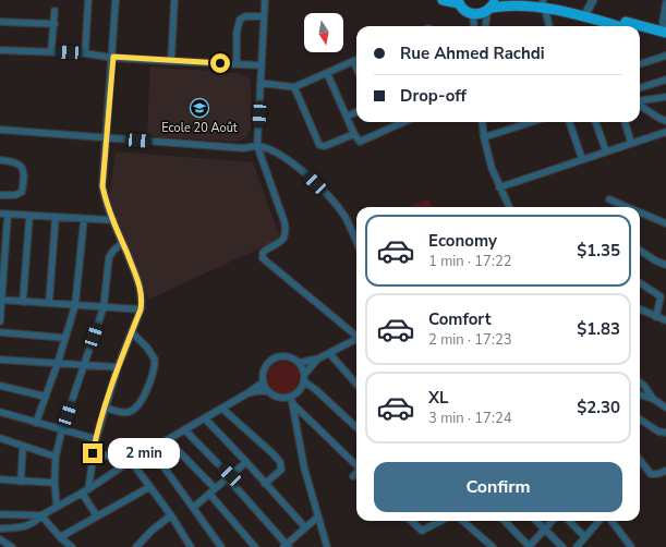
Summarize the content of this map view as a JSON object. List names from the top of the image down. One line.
{"places":{"school or university":["Ecole 20 Août"]},"north":"bottom","page":{"banner":["Rue Ahmed Rachdi","Drop-off"],"list":[{"name":"Economy","note":"1 min · 17:22","value":"$1.35"},{"name":"Comfort","note":"2 min · 17:23","value":"$1.83"},{"name":"XL","note":"3 min · 17:24","value":"$2.30"}],"bubble":"2 min","buttons":"Confirm"}}
